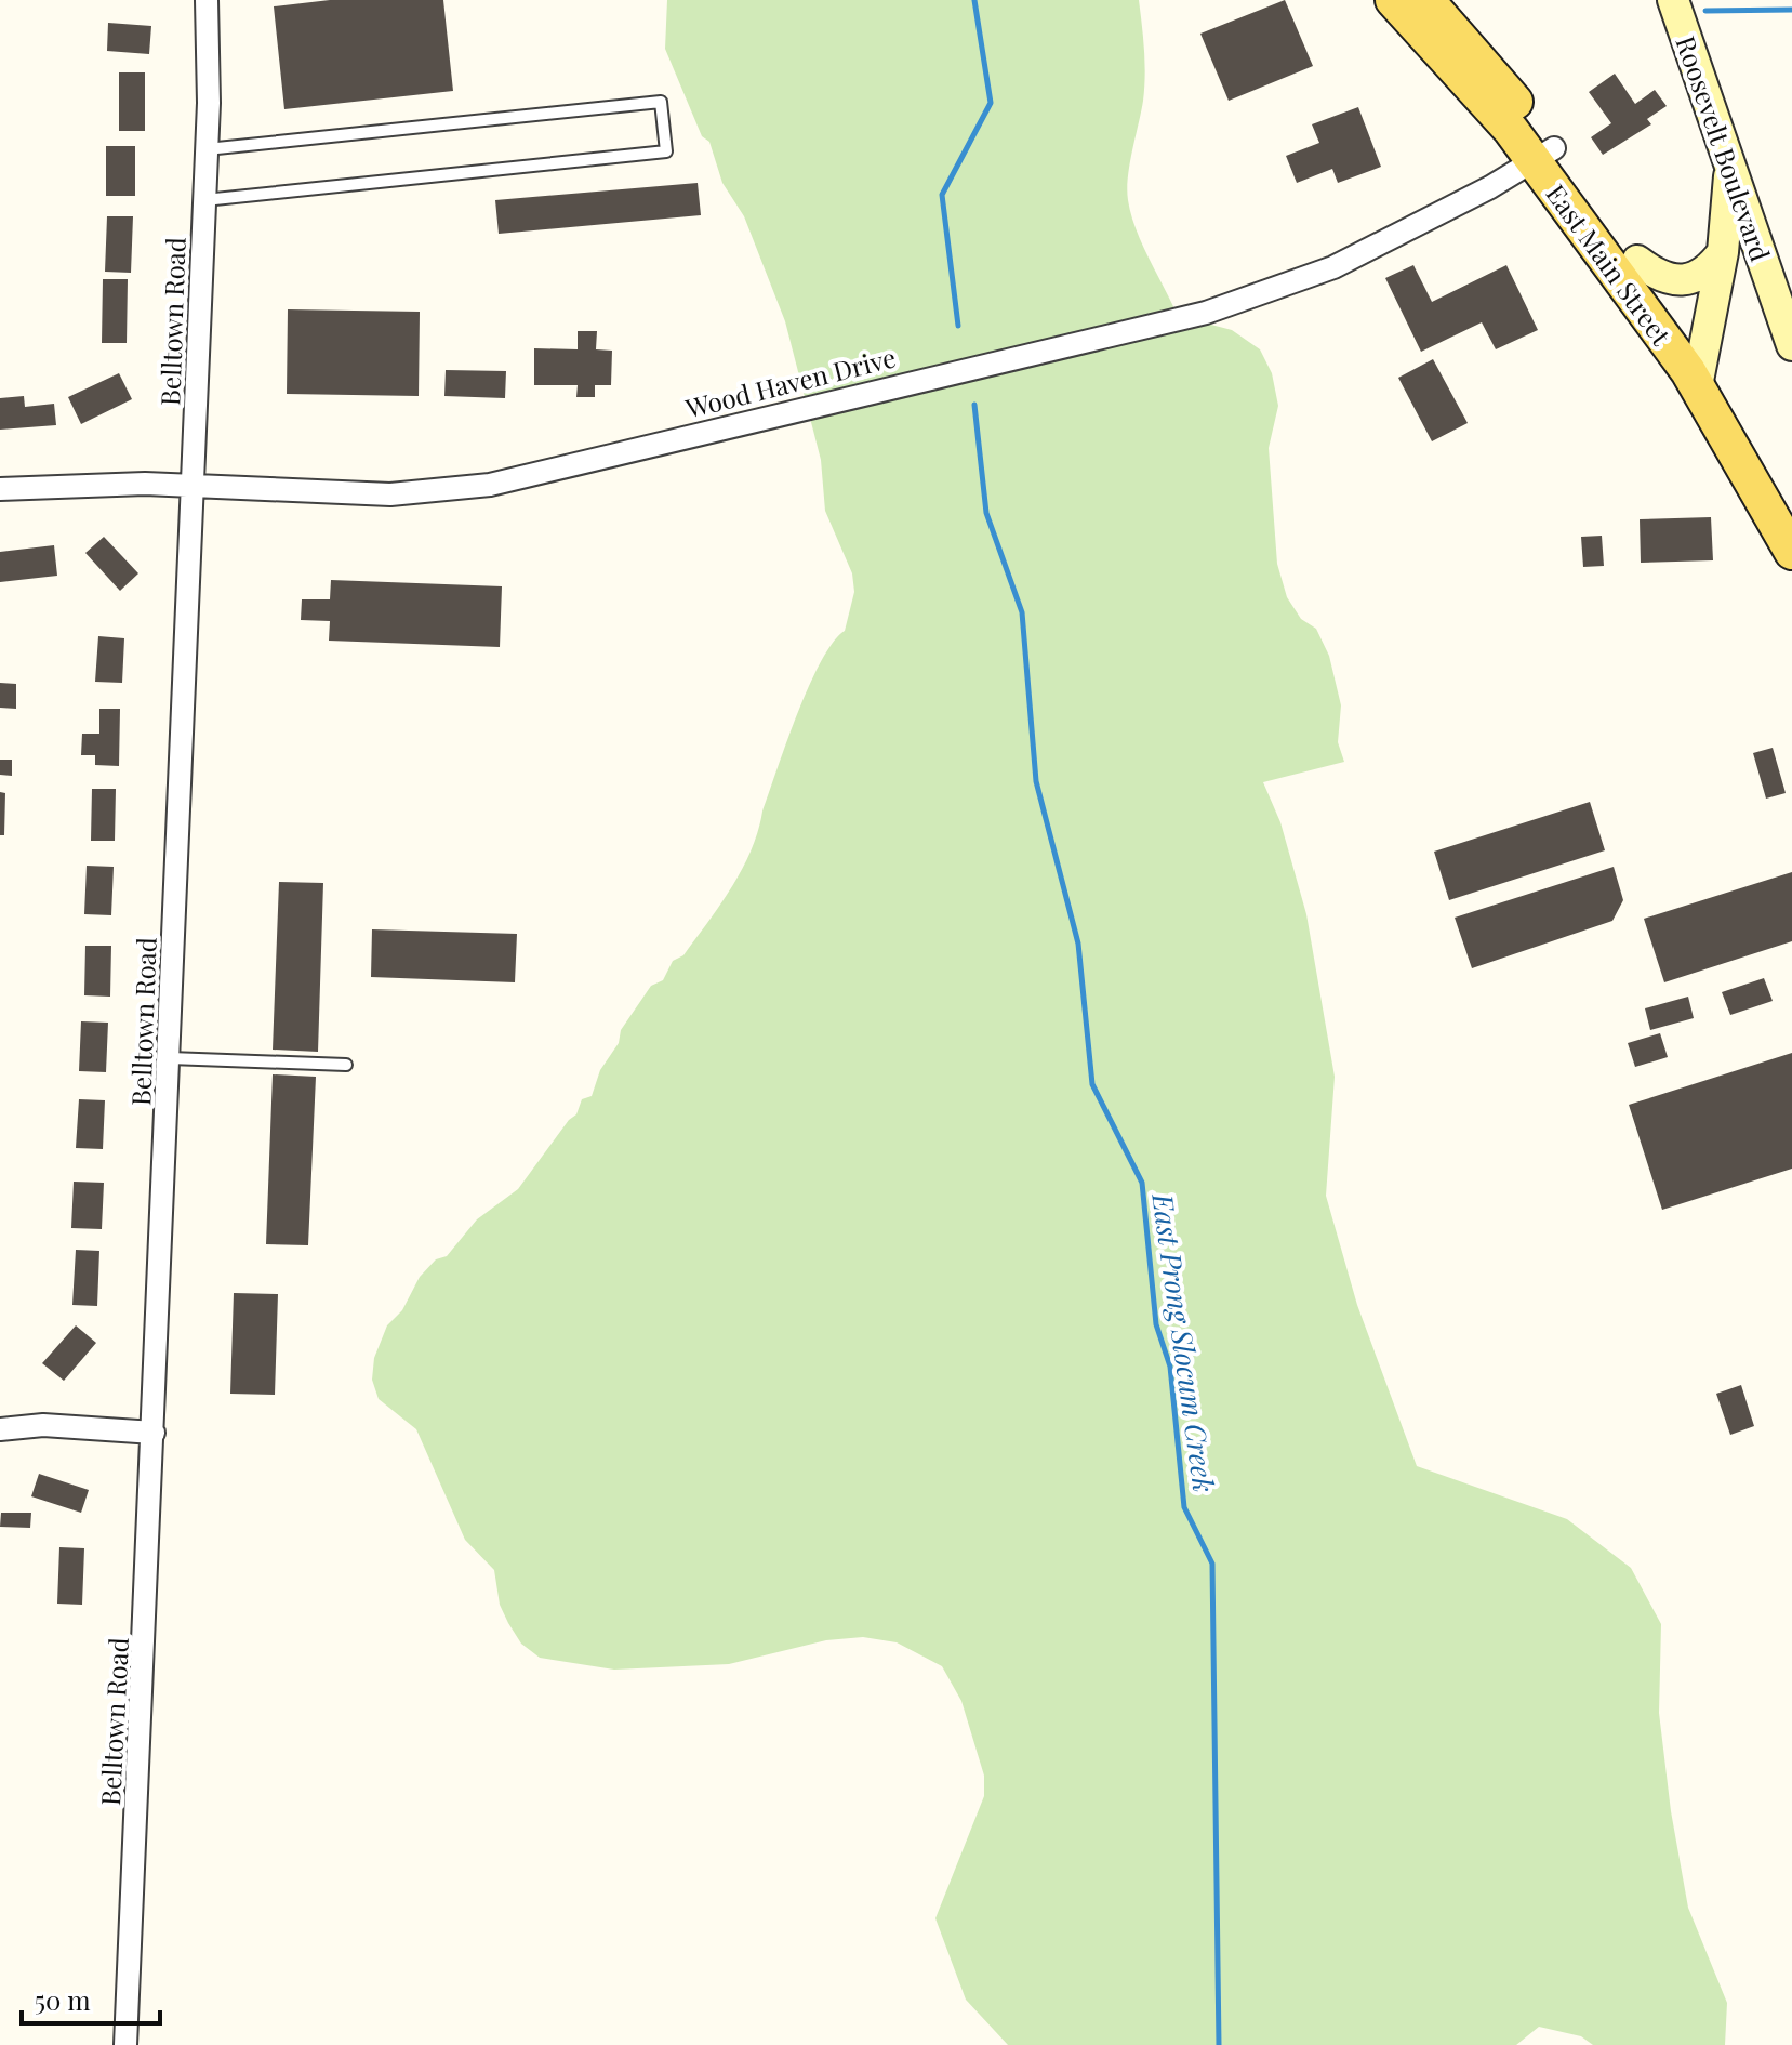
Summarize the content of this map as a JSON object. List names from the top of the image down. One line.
{"streets":{"main road":["East Main Street"],"street":["Roosevelt Boulevard","Belltown Road","Wood Haven Drive"]},"crossings":[["East Main Street","Wood Haven Drive"],["Belltown Road","Wood Haven Drive"]],"water":["East Prong Slocum Creek"],"scale_bar":"50 m"}
